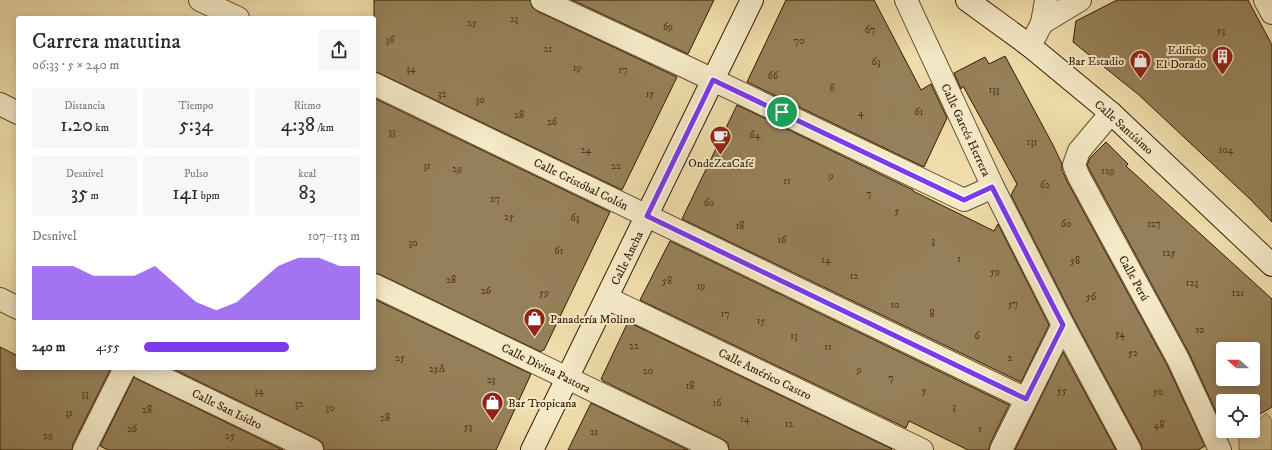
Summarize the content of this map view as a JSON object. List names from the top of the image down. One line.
{"streets":{"street":["Calle Santísimo","Calle Garcés Herrera","Calle Cristóbal Colón","Calle Ancha","Calle Perú","Calle Divina Pastora","Calle Américo Castro","Calle San Isidro"]},"crossings":[["Calle Santísimo","Calle Perú"],["Calle Cristóbal Colón","Calle Ancha"],["Calle Ancha","Calle Divina Pastora"],["Calle Ancha","Calle Américo Castro"]],"places":{"building":["Edificio El Dorado"],"shop":["Bar Estadio","Panadería Molino","Bar Tropicana"],"cafe":["OndeZeaCafé"]},"house_numbers":["23","25","69","67","53","36","70","21","63","19","34","17","66","6","133","32","15","30","61","4","28","26","33","64","131","24","104","31","22","29","129","9","11","62","7","27","60","5","25","63","60","127","18","16","3","30","61","125","1","14","58","59","12","28","58","123","19","26","59","121","56","57","10","17","8","15","10","54","13","6","22","11","52","25","2","25A","9","20","7","23","18","34","5","55","50","33","16","32","3","30","28","31","28","14","12","48","53","26","1","21","29","25"],"north":"left","page":{"heading":["Carrera matutina","06:33 · 5 × 240 m"],"stats":[["Distancia","1.20 km"],["Tiempo","5:34"],["Ritmo","4:38 /km"],["Desnivel","35 m"],["Pulso","141 bpm"],["kcal","83"]],"chart":["Desnivel","107–113 m"],"list":[{"name":"240 m","note":"4:55"}]}}
